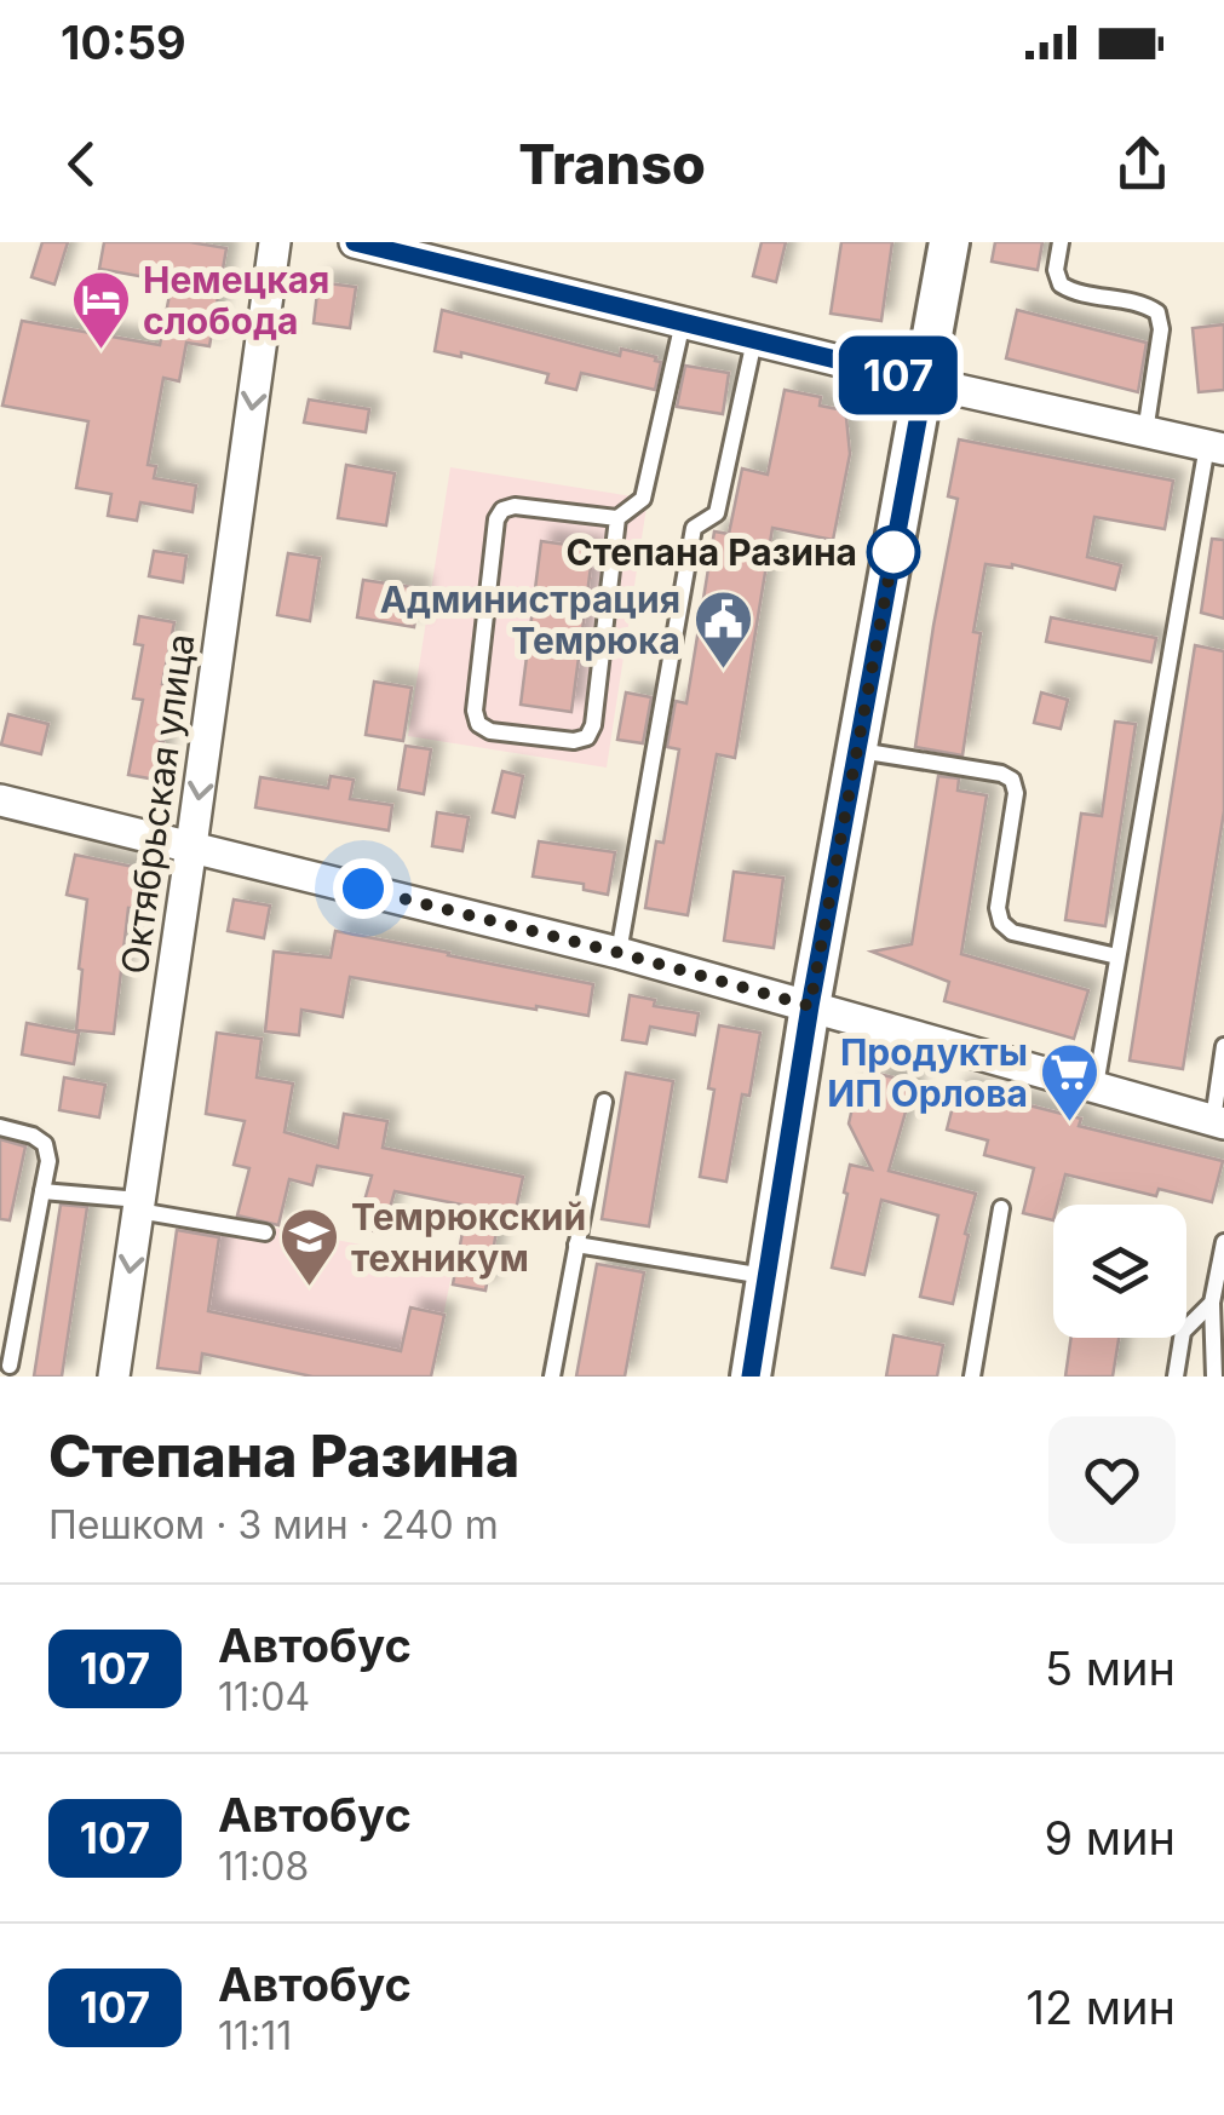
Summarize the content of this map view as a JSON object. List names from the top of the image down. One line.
{"streets":{"street":["Октябрьская улица"]},"one_way":["Октябрьская улица"],"places":{"hotel":["Немецкая слобода"],"other":["Степана Разина"],"public building":["Администрация Темрюка"],"supermarket":["Продукты ИП Орлова"],"school or university":["Темрюкский техникум"]},"lines":["bus line 107"],"page":{"status":"10:59","header":"Transo","on_map":"107","heading":["Степана Разина","Пешком · 3 мин · 240 m"],"list":[{"mark":"107","name":"Автобус","note":"11:04","value":"5 мин"},{"mark":"107","name":"Автобус","note":"11:08","value":"9 мин"},{"mark":"107","name":"Автобус","note":"11:11","value":"12 мин"}]}}
